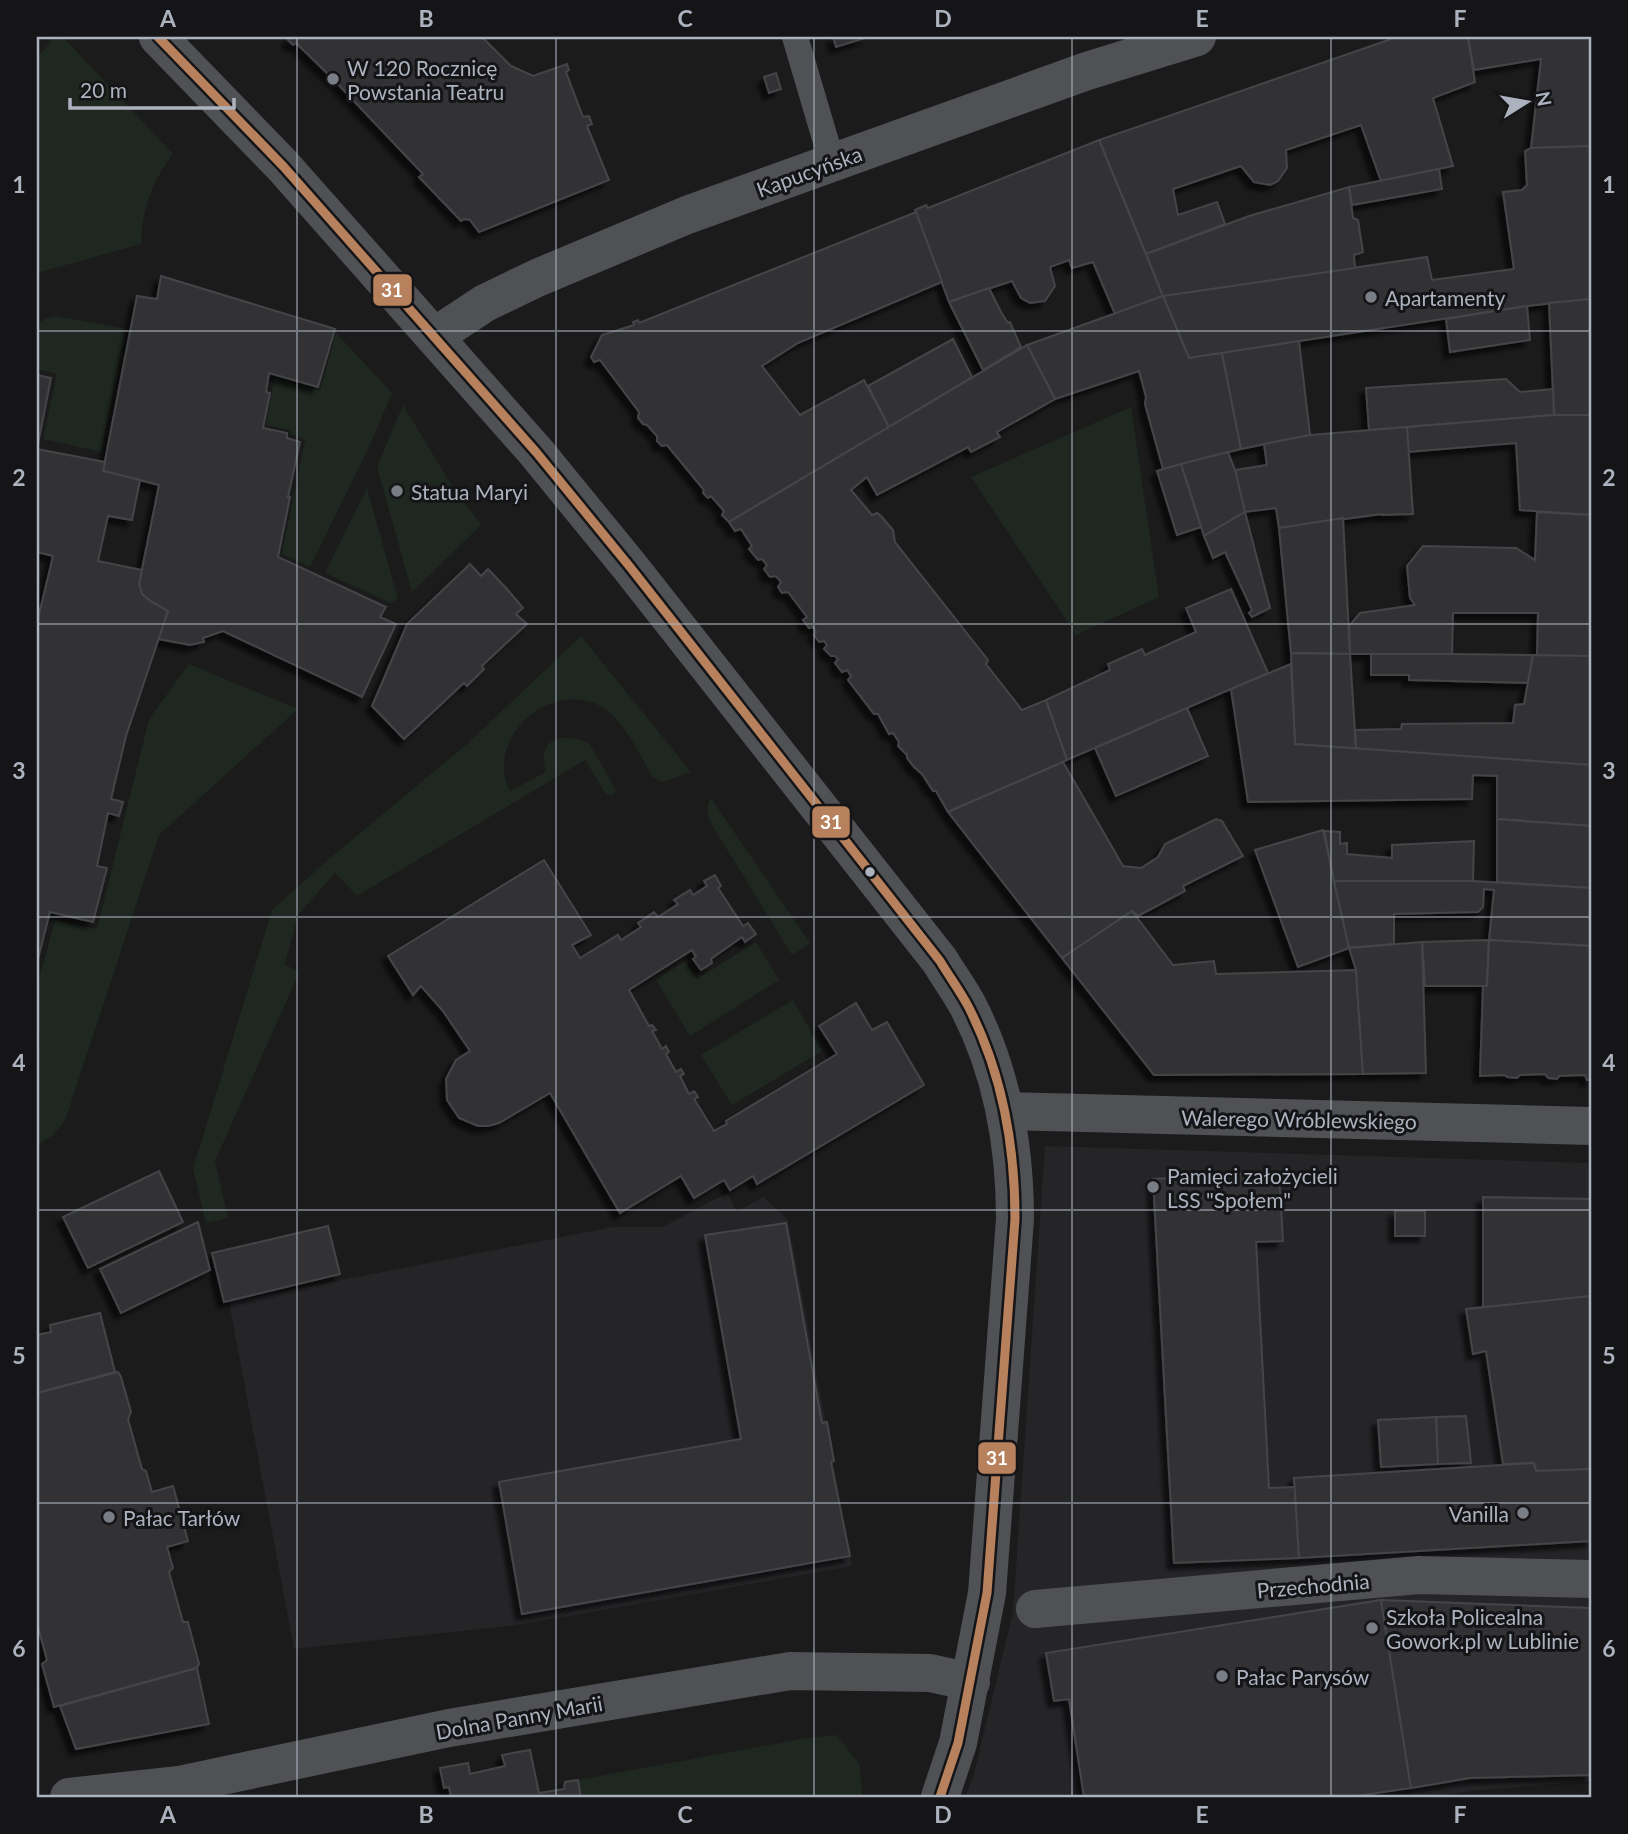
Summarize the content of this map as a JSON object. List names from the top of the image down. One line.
{"streets":{"street":["Kapucyńska","Walerego Wróblewskiego","Przechodnia","Dolna Panny Marii"]},"places":["W 120 Rocznicę Powstania Teatru","Apartamenty","Statua Maryi","Pamięci założycieli LSS \"Społem\"","Vanilla","Pałac Tarłów","Szkoła Policealna Gowork.pl w Lublinie","Pałac Parysów"],"lines":["transit line 31"],"scale_bar":"20 m","north":"right","grid":{"columns":["A","B","C","D","E","F"],"rows":["1","2","3","4","5","6"]}}
